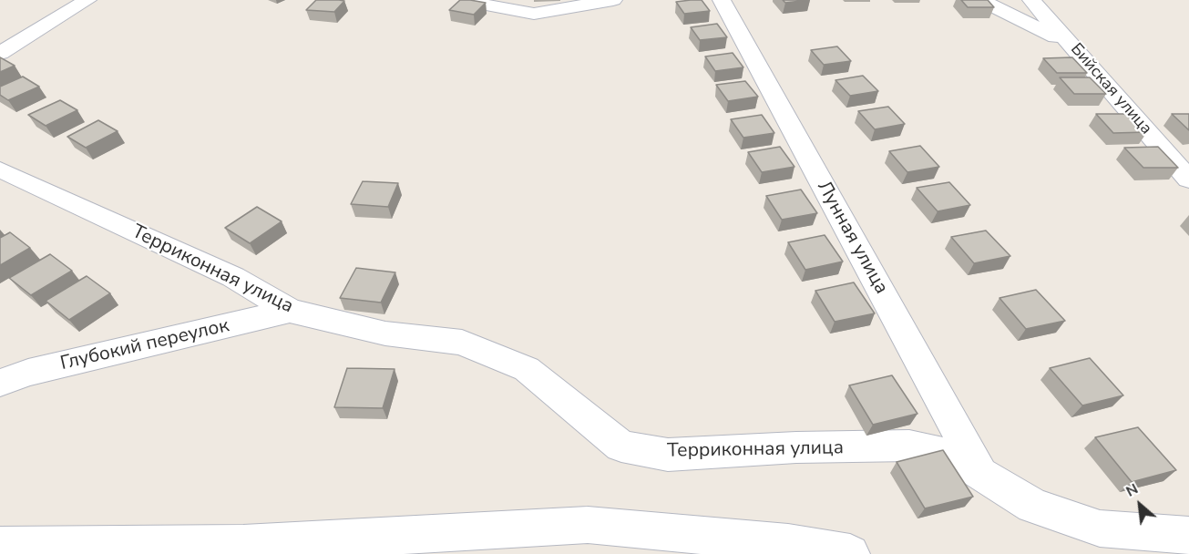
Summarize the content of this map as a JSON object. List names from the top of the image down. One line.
{"streets":{"street":["Бийская улица","Лунная улица","Терриконная улица","Глубокий переулок"]},"crossings":[["Лунная улица","Терриконная улица"],["Терриконная улица","Глубокий переулок"]],"north":"top left"}
